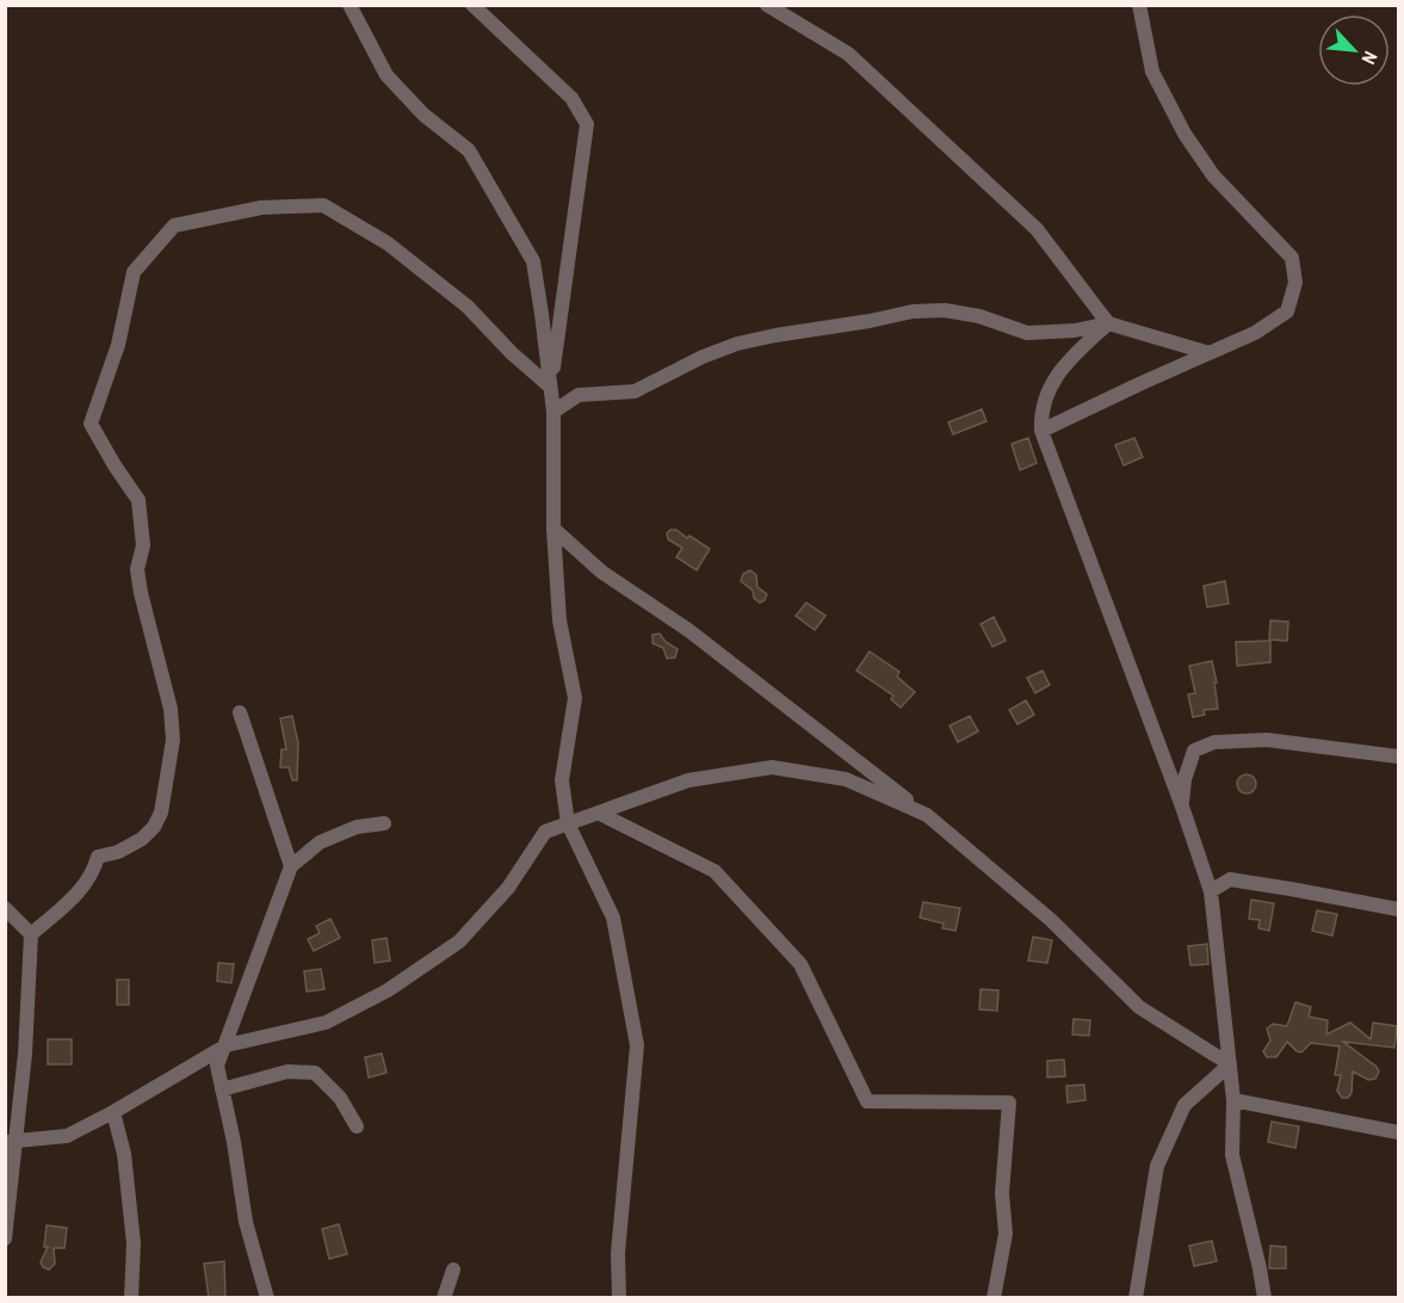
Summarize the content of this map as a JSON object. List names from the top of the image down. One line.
{"north":"bottom right"}
